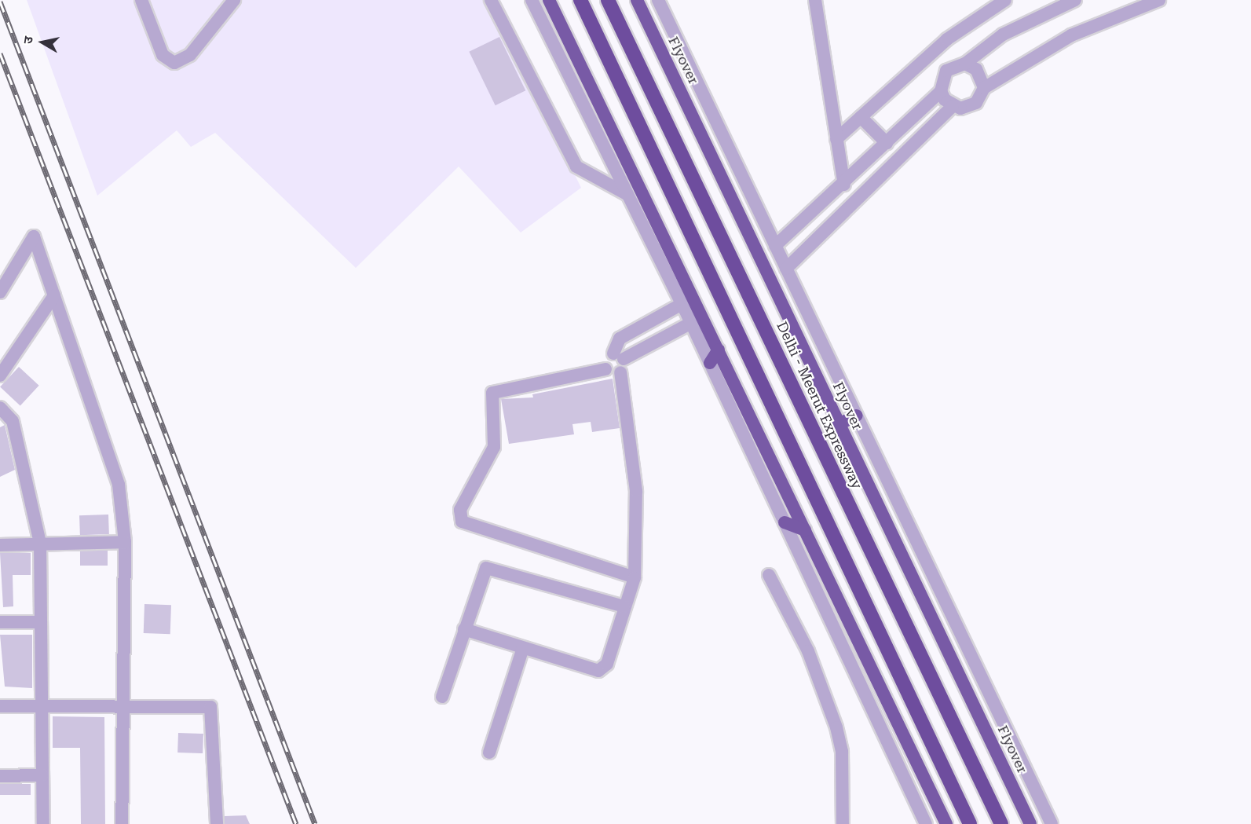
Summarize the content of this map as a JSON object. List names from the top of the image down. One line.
{"streets":{"highway":["Flyover","Delhi - Meerut Expressway"]},"north":"left"}
